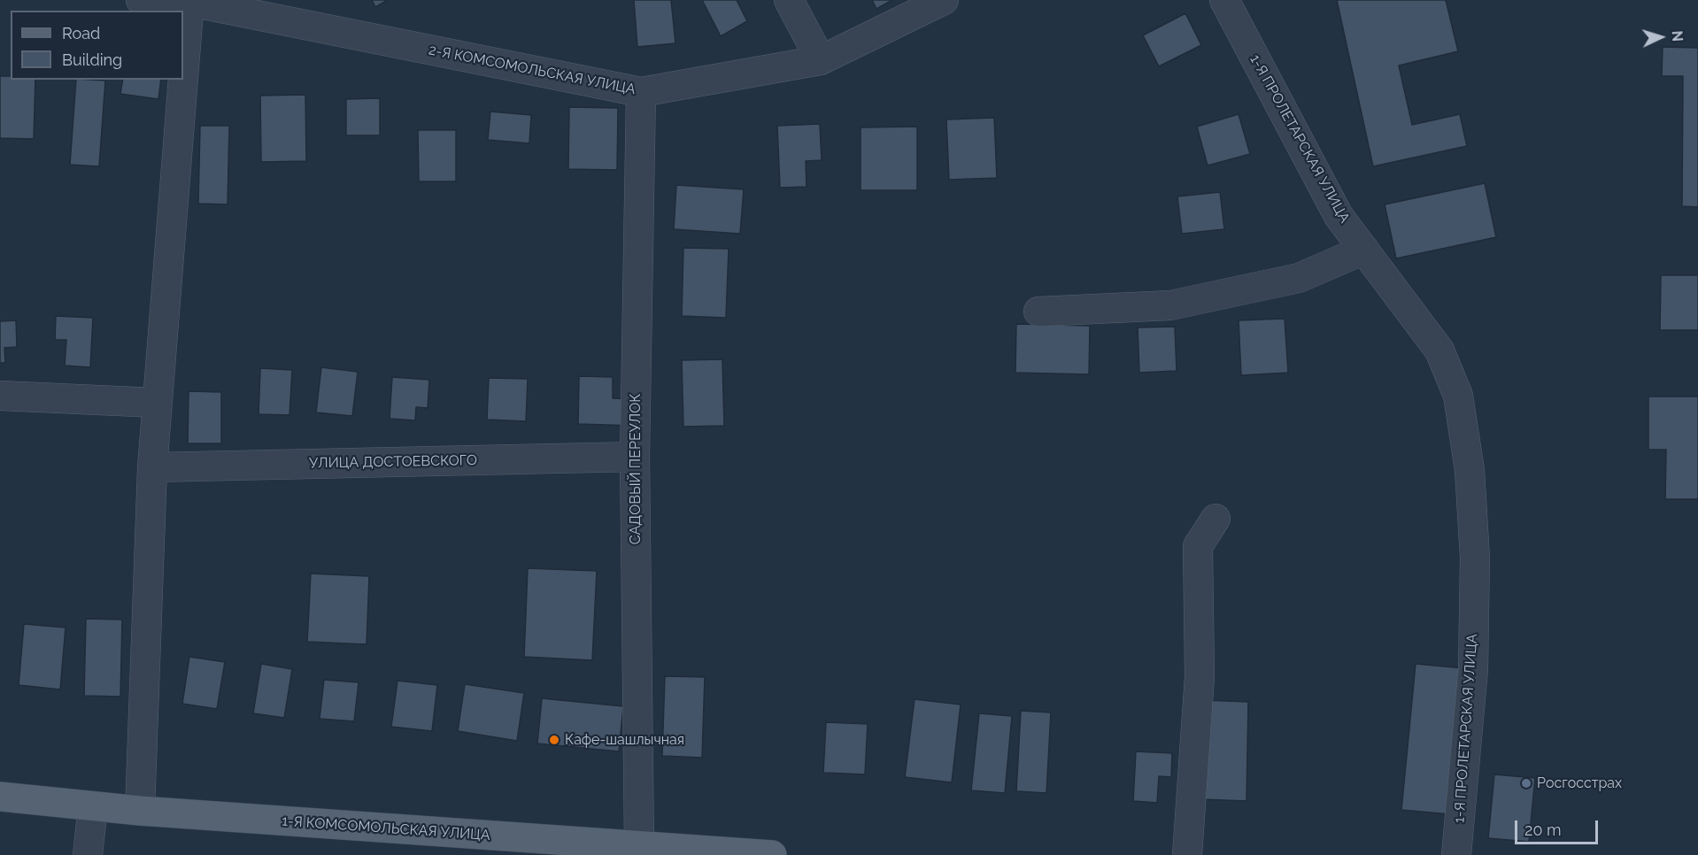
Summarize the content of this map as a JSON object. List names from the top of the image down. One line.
{"streets":{"main road":["1-Я КОМСОМОЛЬСКАЯ УЛИЦА"],"street":["2-Я КОМСОМОЛЬСКАЯ УЛИЦА","1-Я ПРОЛЕТАРСКАЯ УЛИЦА","УЛИЦА ДОСТОЕВСКОГО","САДОВЫЙ ПЕРЕУЛОК"]},"crossings":[["2-Я КОМСОМОЛЬСКАЯ УЛИЦА","САДОВЫЙ ПЕРЕУЛОК"],["УЛИЦА ДОСТОЕВСКОГО","САДОВЫЙ ПЕРЕУЛОК"],["САДОВЫЙ ПЕРЕУЛОК","1-Я КОМСОМОЛЬСКАЯ УЛИЦА"]],"places":["Кафе-шашлычная","Росгосстрах"],"legend":["Road","Building"],"scale_bar":"20 m","north":"right"}
